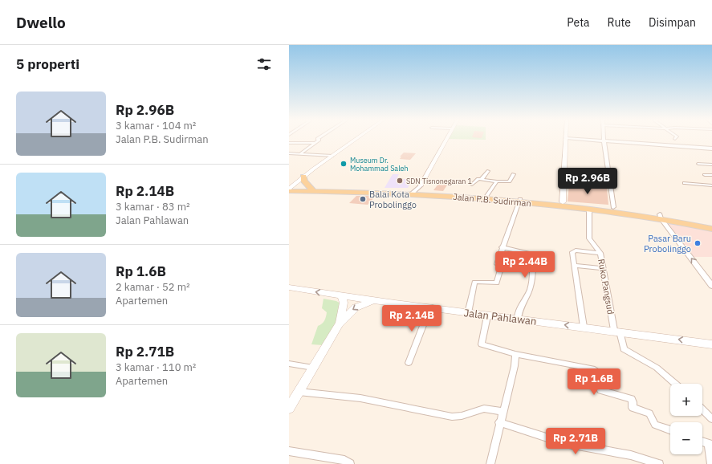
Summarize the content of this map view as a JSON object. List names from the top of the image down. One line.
{"streets":{"main road":["Jalan P.B. Sudirman","Jalan Pahlawan"],"street":["Ruko Pangsud"]},"crossings":[["Jalan P.B. Sudirman","Ruko Pangsud"],["Ruko Pangsud","Jalan Pahlawan"]],"one_way":["Jalan Pahlawan"],"places":["Museum Dr. Mohammad Saleh","SDN Tisnonegaran 1","Balai Kota Probolinggo","Pasar Baru Probolinggo"],"page":{"header":"Dwello","nav":["Peta","Rute","Disimpan"],"heading":"5 properti","list":[{"name":"Rp 2.96B","note":"3 kamar · 104 m² · Jalan P.B. Sudirman"},{"name":"Rp 2.14B","note":"3 kamar · 83 m² · Jalan Pahlawan"},{"name":"Rp 1.6B","note":"2 kamar · 52 m² · Apartemen"},{"name":"Rp 2.71B","note":"3 kamar · 110 m² · Apartemen"}],"price":["Rp 2.96B","Rp 2.44B","Rp 2.14B","Rp 1.6B","Rp 2.71B"],"map_buttons":["+","−"]}}
